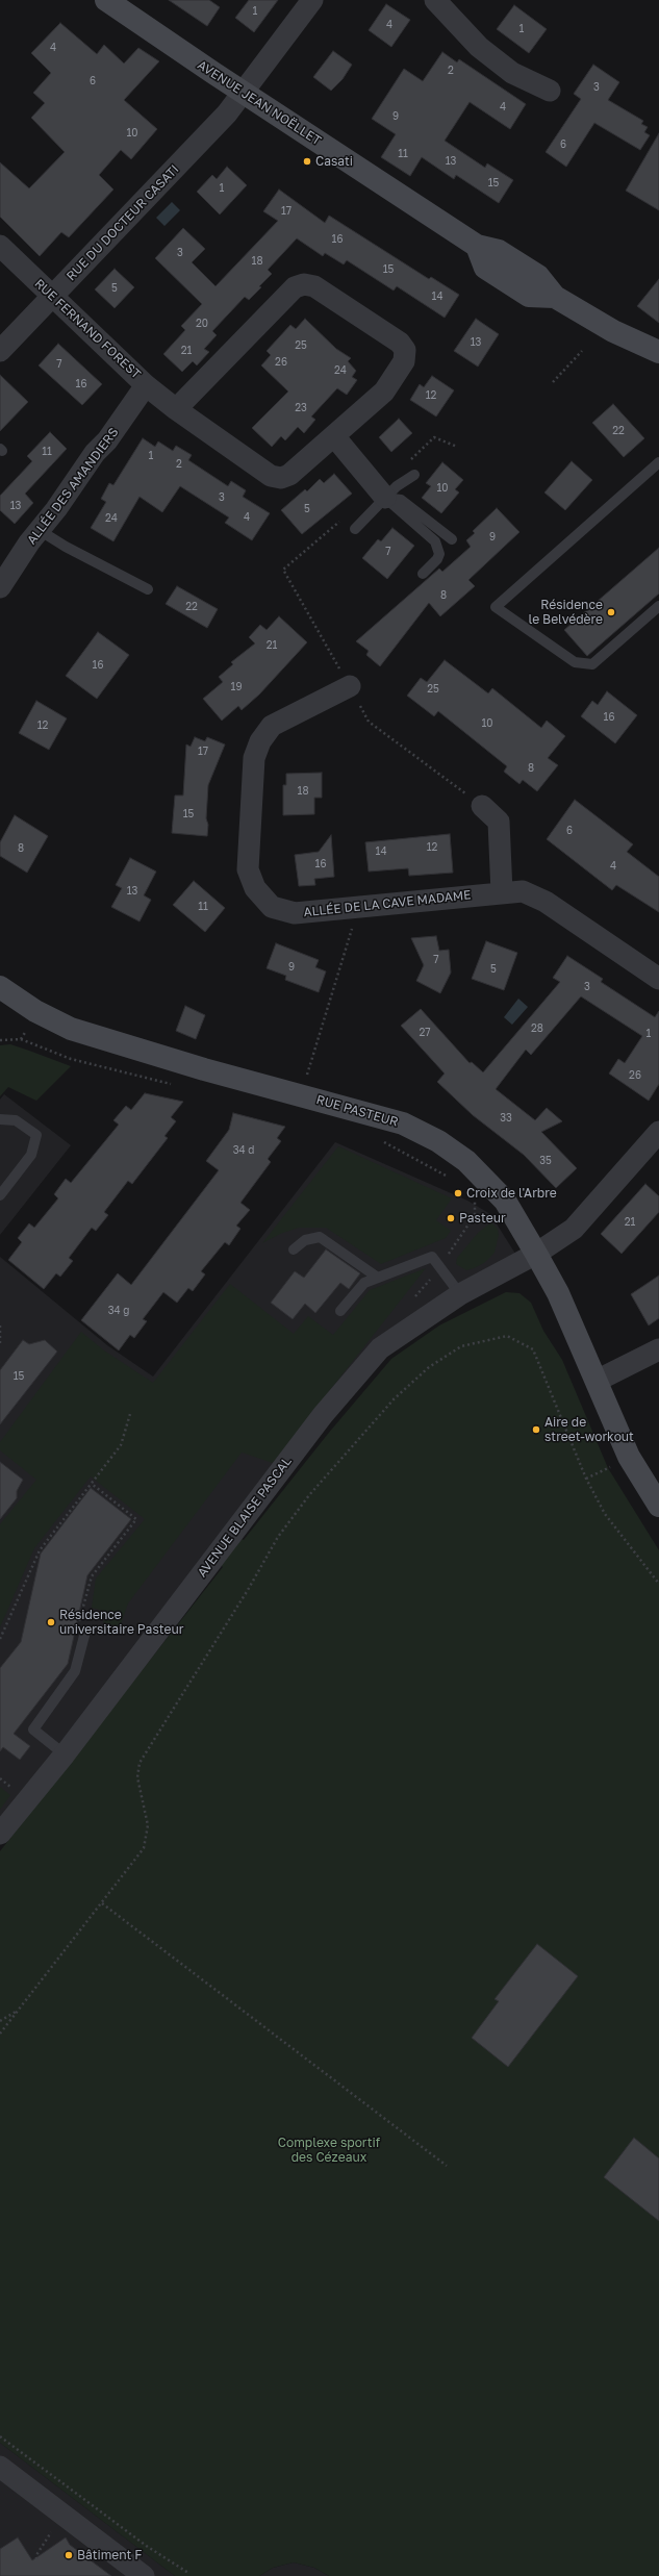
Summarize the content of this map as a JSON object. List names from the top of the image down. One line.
{"streets":{"main road":["AVENUE JEAN NOËLLET","RUE PASTEUR"],"street":["RUE DU DOCTEUR CASATI","RUE FERNAND FOREST","ALLÉE DES AMANDIERS","ALLÉE DE LA CAVE MADAME","AVENUE BLAISE PASCAL"]},"crossings":[["AVENUE JEAN NOËLLET","RUE DU DOCTEUR CASATI"],["RUE DU DOCTEUR CASATI","RUE FERNAND FOREST"],["RUE FERNAND FOREST","ALLÉE DES AMANDIERS"],["RUE PASTEUR","AVENUE BLAISE PASCAL"]],"parks":["Complexe sportif des Cézeaux"],"places":["Casati","Résidence le Belvédère","Croix de l'Arbre","Pasteur","Aire de street-workout","Résidence universitaire Pasteur","Bâtiment F"],"house_numbers":["1","4","1","4","2","6","3","4","9","10","6","11","13","15","1","17","16","3","18","15","5","14","20","13","25","21","26","7","24","16","12","23","22","11","1","2","10","3","13","5","4","24","9","7","8","22","21","16","19","25","16","10","12","17","8","18","15","6","12","8","14","16","4","13","11","7","9","5","3","28","27","1","26","33","34 d","35","21","34 g","15"]}
